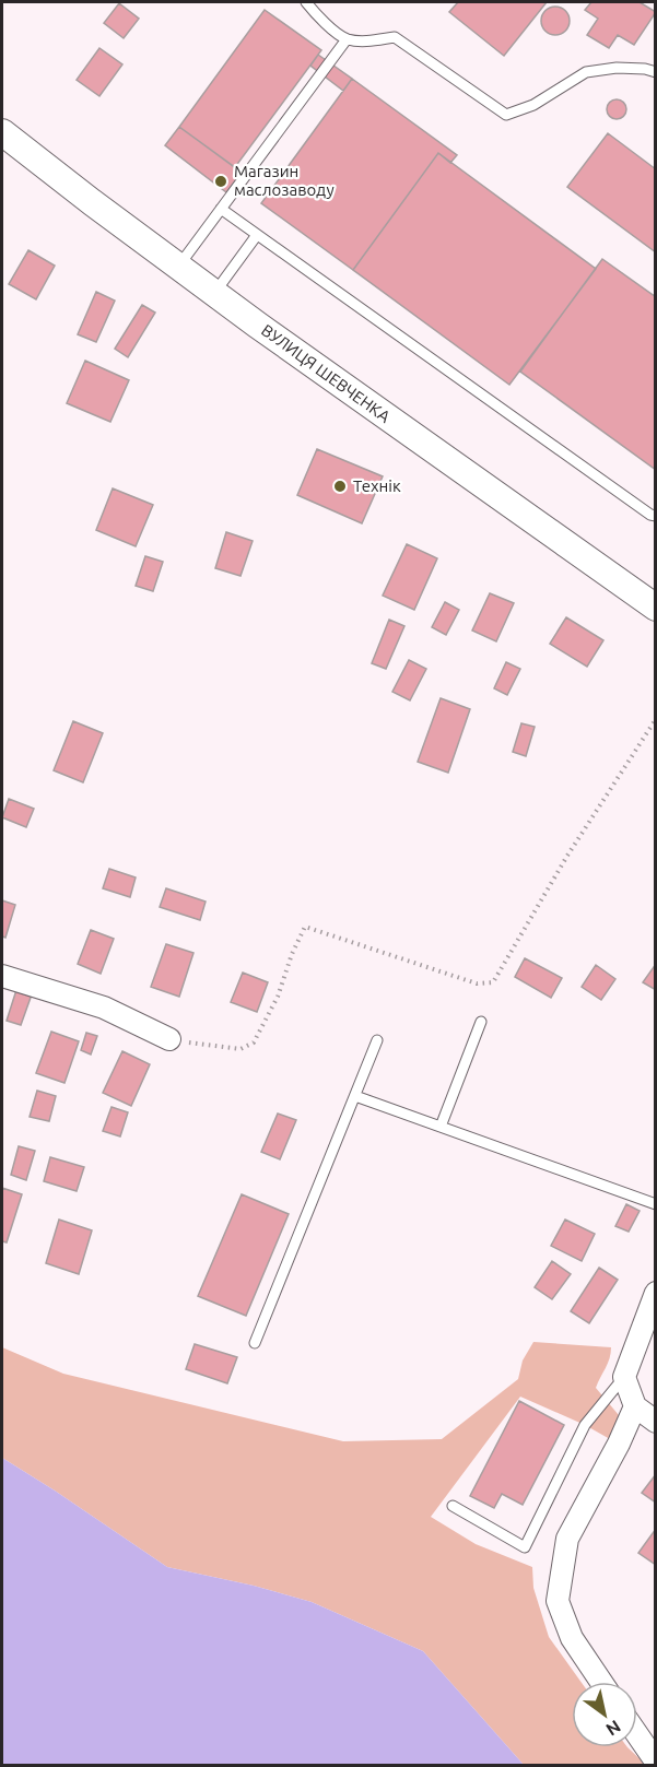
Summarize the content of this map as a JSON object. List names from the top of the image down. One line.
{"streets":{"street":["ВУЛИЦЯ ШЕВЧЕНКА"]},"places":["Магазин маслозаводу","Технік"],"north":"bottom right"}
